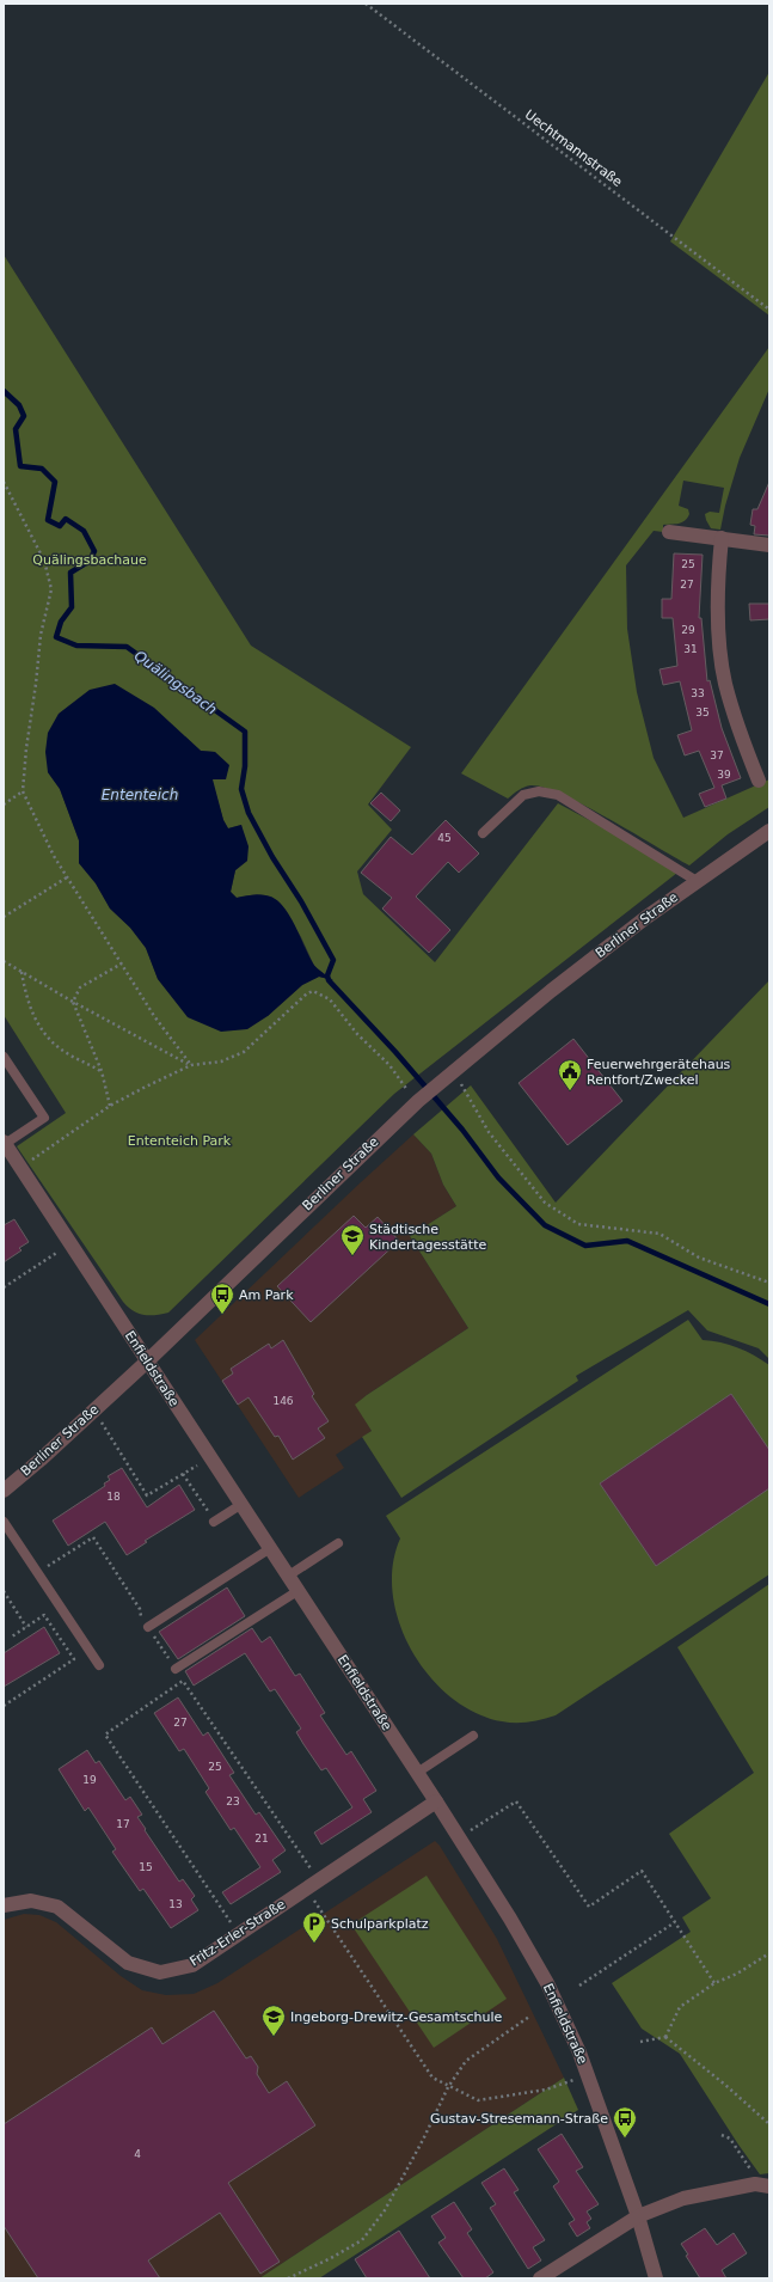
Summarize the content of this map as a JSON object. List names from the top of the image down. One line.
{"streets":{"street":["Berliner Straße","Enfieldstraße","Fritz-Erler-Straße"],"path":["Uechtmannstraße"]},"crossings":[["Berliner Straße","Enfieldstraße"],["Enfieldstraße","Fritz-Erler-Straße"]],"water":["Quälingsbach","Ententeich"],"parks":["Quälingsbachaue","Ententeich Park"],"places":{"public building":["Feuerwehrgerätehaus Rentfort/Zweckel"],"school or university":["Städtische Kindertagesstätte","Ingeborg-Drewitz-Gesamtschule"],"bus stop":["Am Park","Gustav-Stresemann-Straße"],"parking":["Schulparkplatz"]},"house_numbers":["25","27","29","31","33","35","37","39","45","146","18","27","25","19","23","17","21","15","13","4"]}
